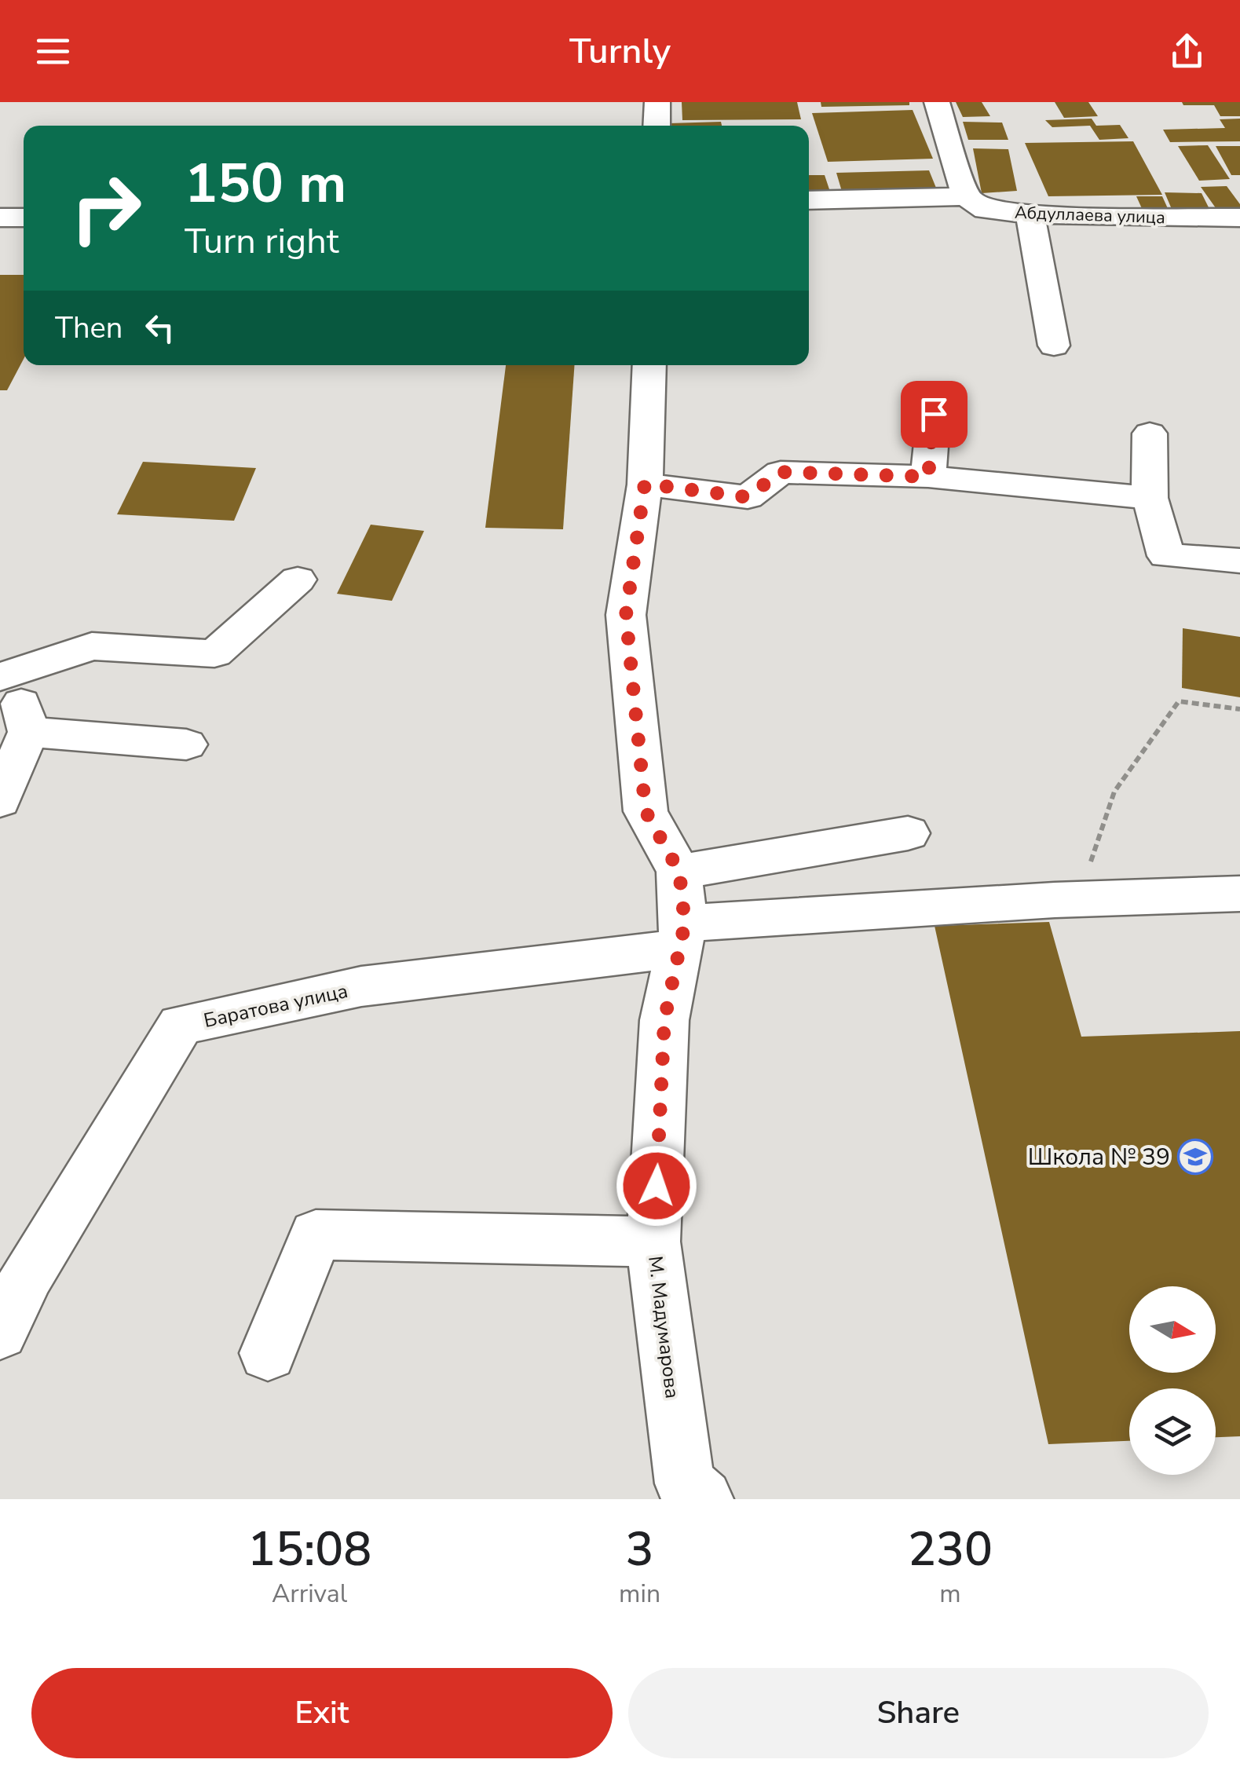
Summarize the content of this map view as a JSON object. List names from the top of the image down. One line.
{"streets":{"street":["Абдуллаева улица","Баратова улица","М. Мадумарова"]},"crossings":[["Баратова улица","М. Мадумарова"]],"places":{"school or university":["Школа № 39"]},"north":"right","page":{"header":"Turnly","turn":["150 m","Turn right"],"then":"Then","eta":["15:08","Arrival","3","min","230","m"],"buttons":["Exit","Share"]}}
